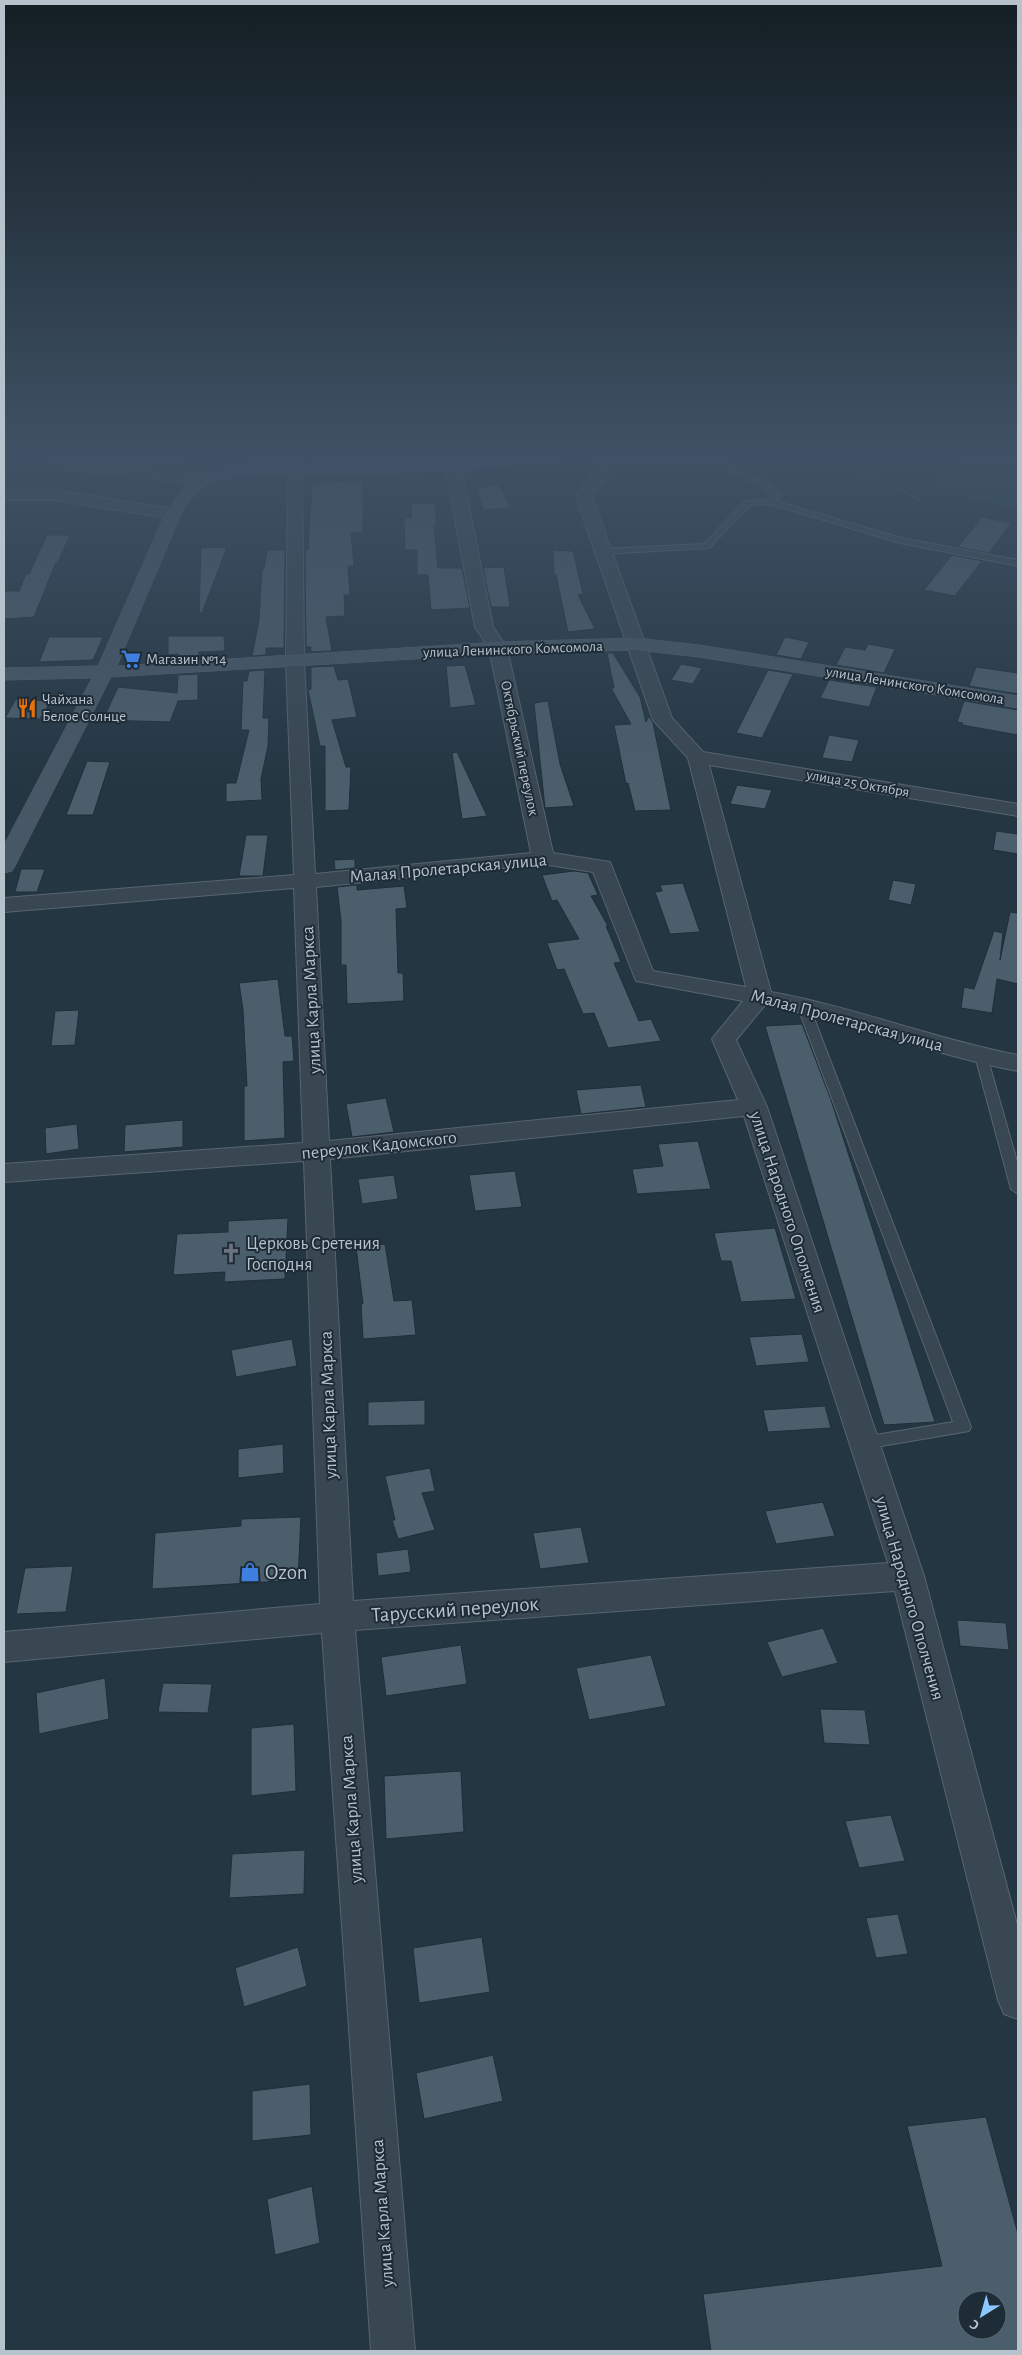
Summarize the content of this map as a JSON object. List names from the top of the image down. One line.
{"streets":{"main road":["улица Ленинского Комсомола"],"street":["Октябрьский переулок","улица 25 Октября","Малая Пролетарская улица","улица Карла Маркса","переулок Кадомского","улица Народного Ополчения","Тарусский переулок"]},"crossings":[["улица Ленинского Комсомола","Октябрьский переулок"],["улица Ленинского Комсомола","улица Карла Маркса"],["Октябрьский переулок","Малая Пролетарская улица"],["Малая Пролетарская улица","улица Карла Маркса"],["Малая Пролетарская улица","улица Народного Ополчения"],["улица Карла Маркса","переулок Кадомского"],["улица Карла Маркса","Тарусский переулок"],["переулок Кадомского","улица Народного Ополчения"],["улица Народного Ополчения","Тарусский переулок"]],"places":{"supermarket":["Магазин №14"],"restaurant":["Чайхана Белое Солнце"],"church":["Церковь Сретения Господня"],"shop":["Ozon"]},"north":"bottom left"}
